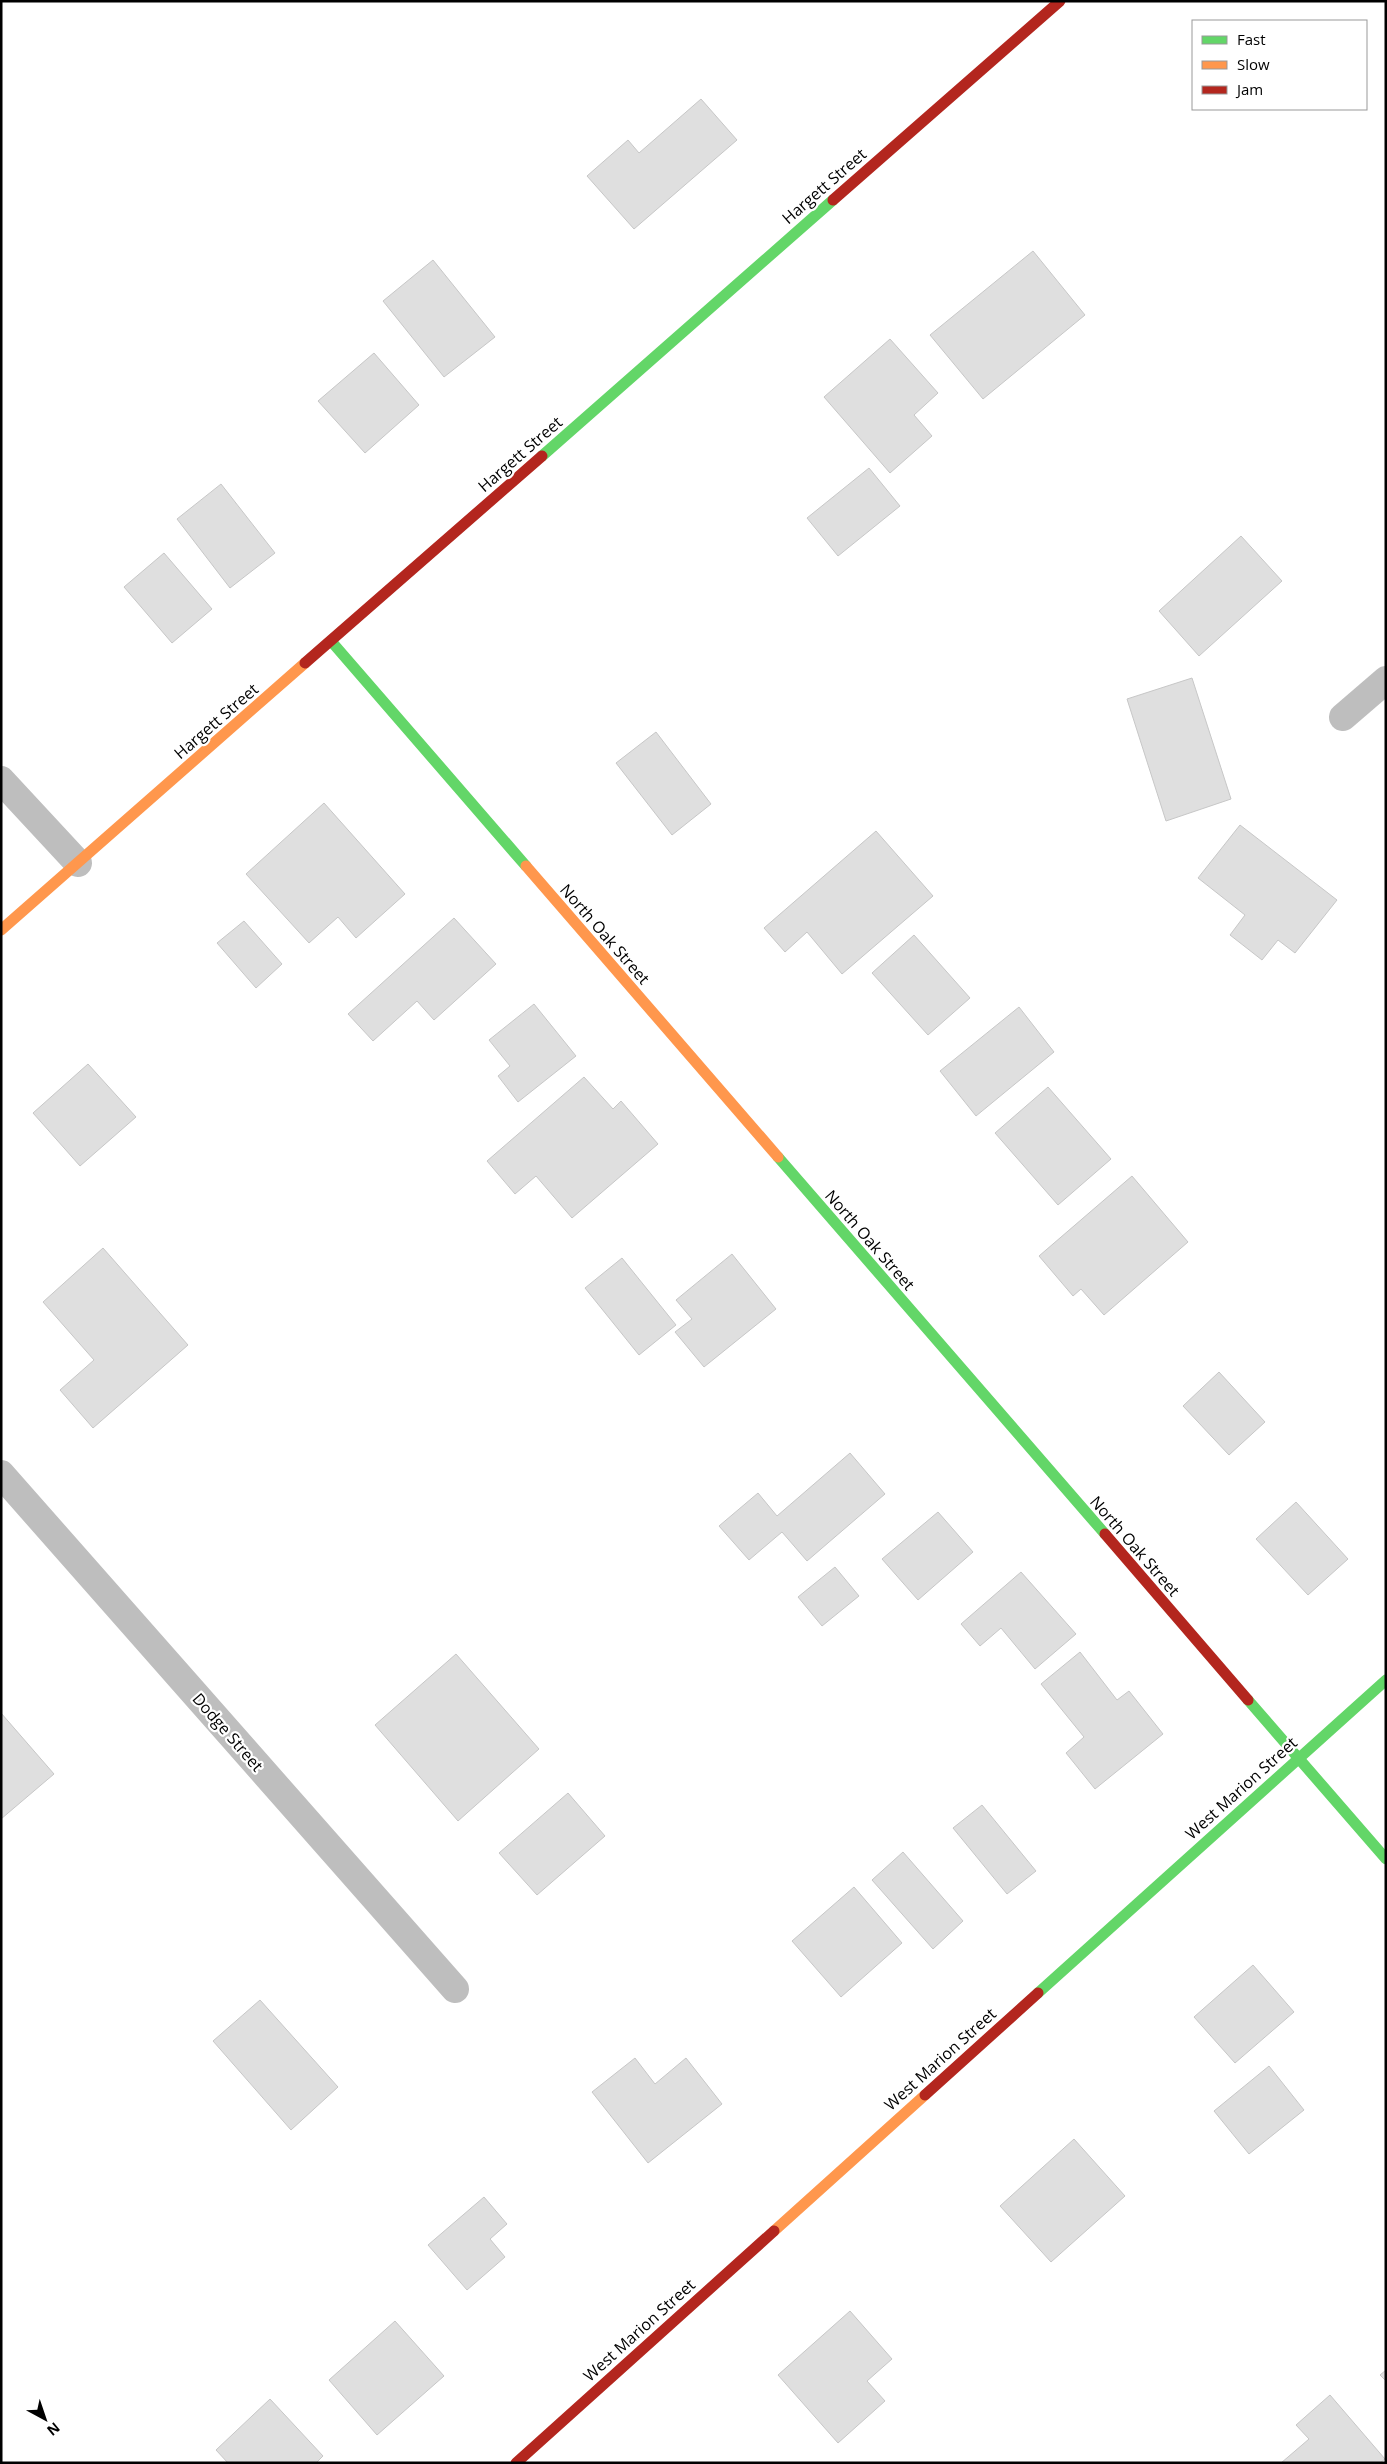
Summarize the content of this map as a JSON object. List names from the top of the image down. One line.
{"streets":{"street":["Hargett Street","North Oak Street","Dodge Street","West Marion Street"]},"crossings":[["Hargett Street","North Oak Street"],["North Oak Street","West Marion Street"]],"legend":["Fast","Slow","Jam"],"north":"bottom right"}
